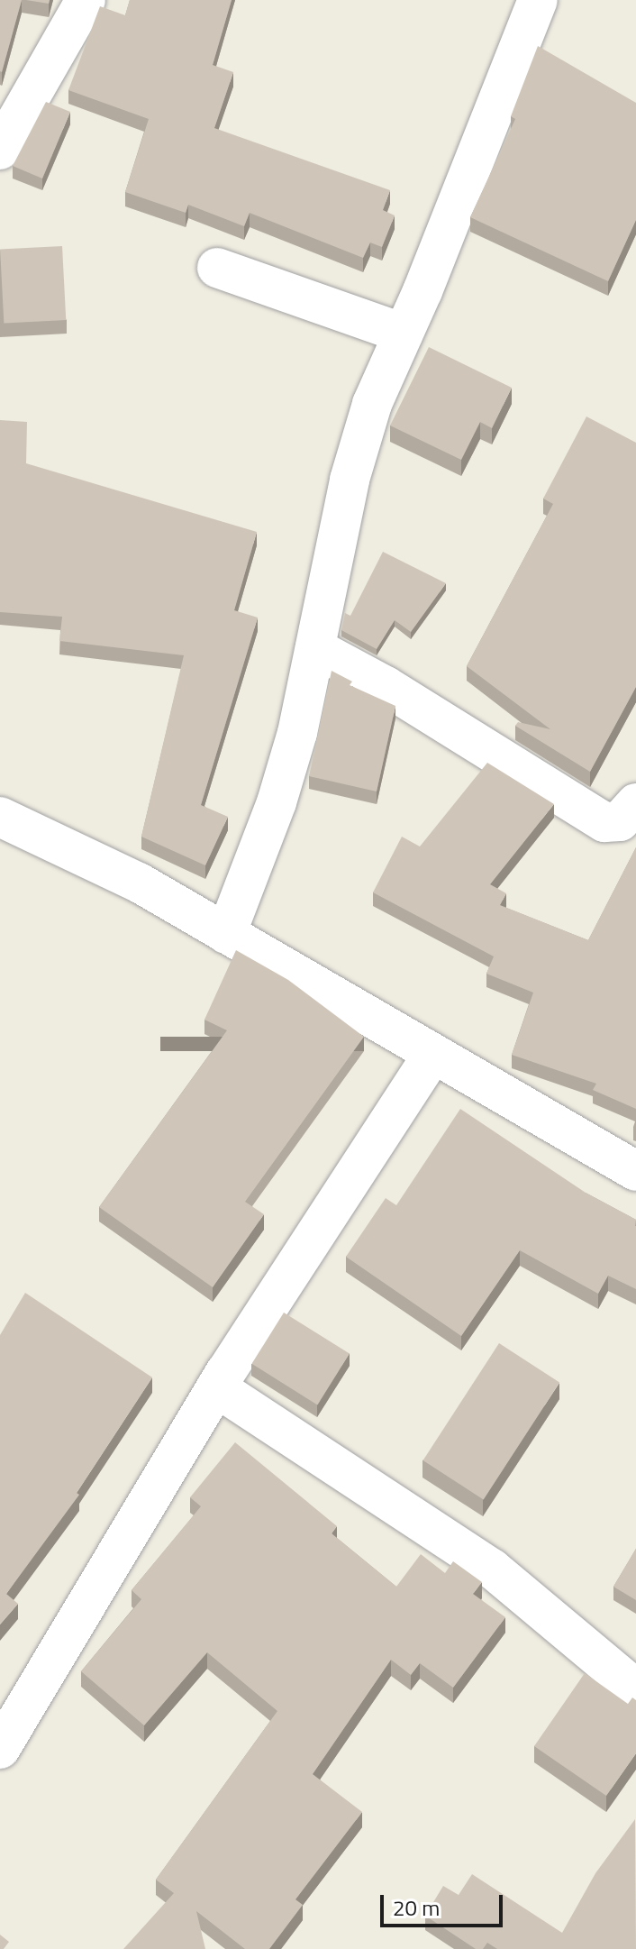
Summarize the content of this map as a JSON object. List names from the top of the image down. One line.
{"scale_bar":"20 m"}
